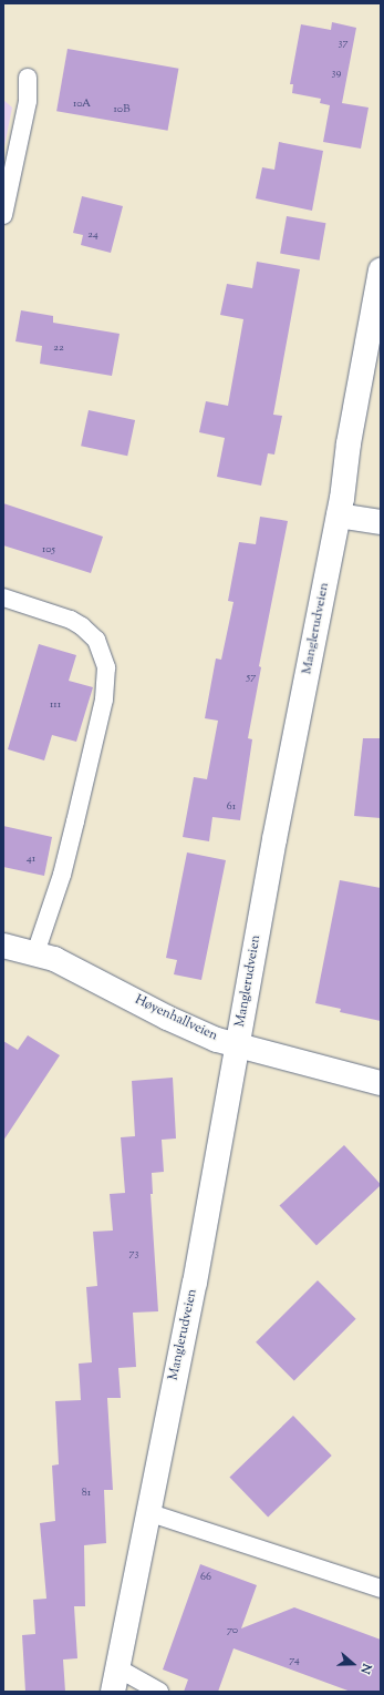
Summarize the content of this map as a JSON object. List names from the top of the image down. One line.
{"streets":{"street":["Manglerudveien","Høyenhallveien"]},"crossings":[["Manglerudveien","Høyenhallveien"]],"house_numbers":["37","39","10A","10B","24","22","105","57","111","61","41","73","81","66","70","74"],"north":"right"}
